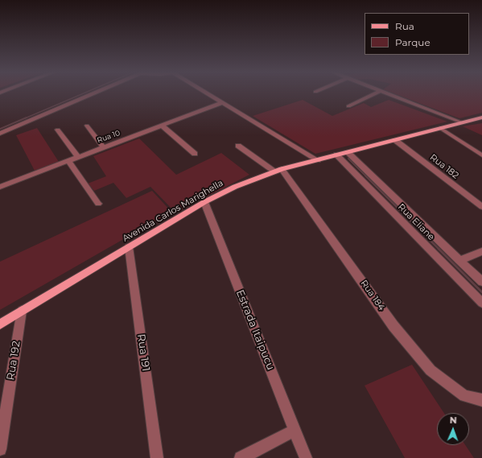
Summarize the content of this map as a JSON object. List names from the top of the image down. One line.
{"streets":{"main road":["Avenida Carlos Marighella"],"street":["Rua 10","Rua 182","Rua Eliane","Rua 184","Estrada Itaipucu","Rua 191","Rua 192"]},"crossings":[["Rua 182","Avenida Carlos Marighella"],["Avenida Carlos Marighella","Rua Eliane"],["Avenida Carlos Marighella","Rua 184"],["Avenida Carlos Marighella","Estrada Itaipucu"],["Avenida Carlos Marighella","Rua 191"],["Avenida Carlos Marighella","Rua 192"]],"legend":["Rua","Parque"],"north":"top"}
